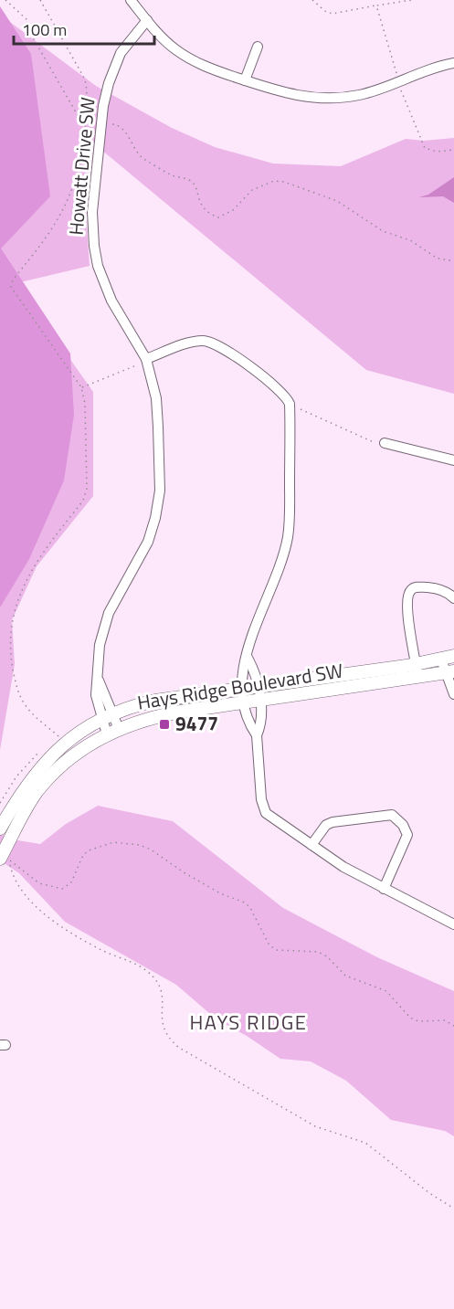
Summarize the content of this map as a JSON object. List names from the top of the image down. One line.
{"streets":{"street":["Howatt Drive SW","Hays Ridge Boulevard SW"]},"crossings":[["Howatt Drive SW","Hays Ridge Boulevard SW"]],"districts":["HAYS RIDGE"],"places":{"transit":["9477"]},"scale_bar":"100 m"}
